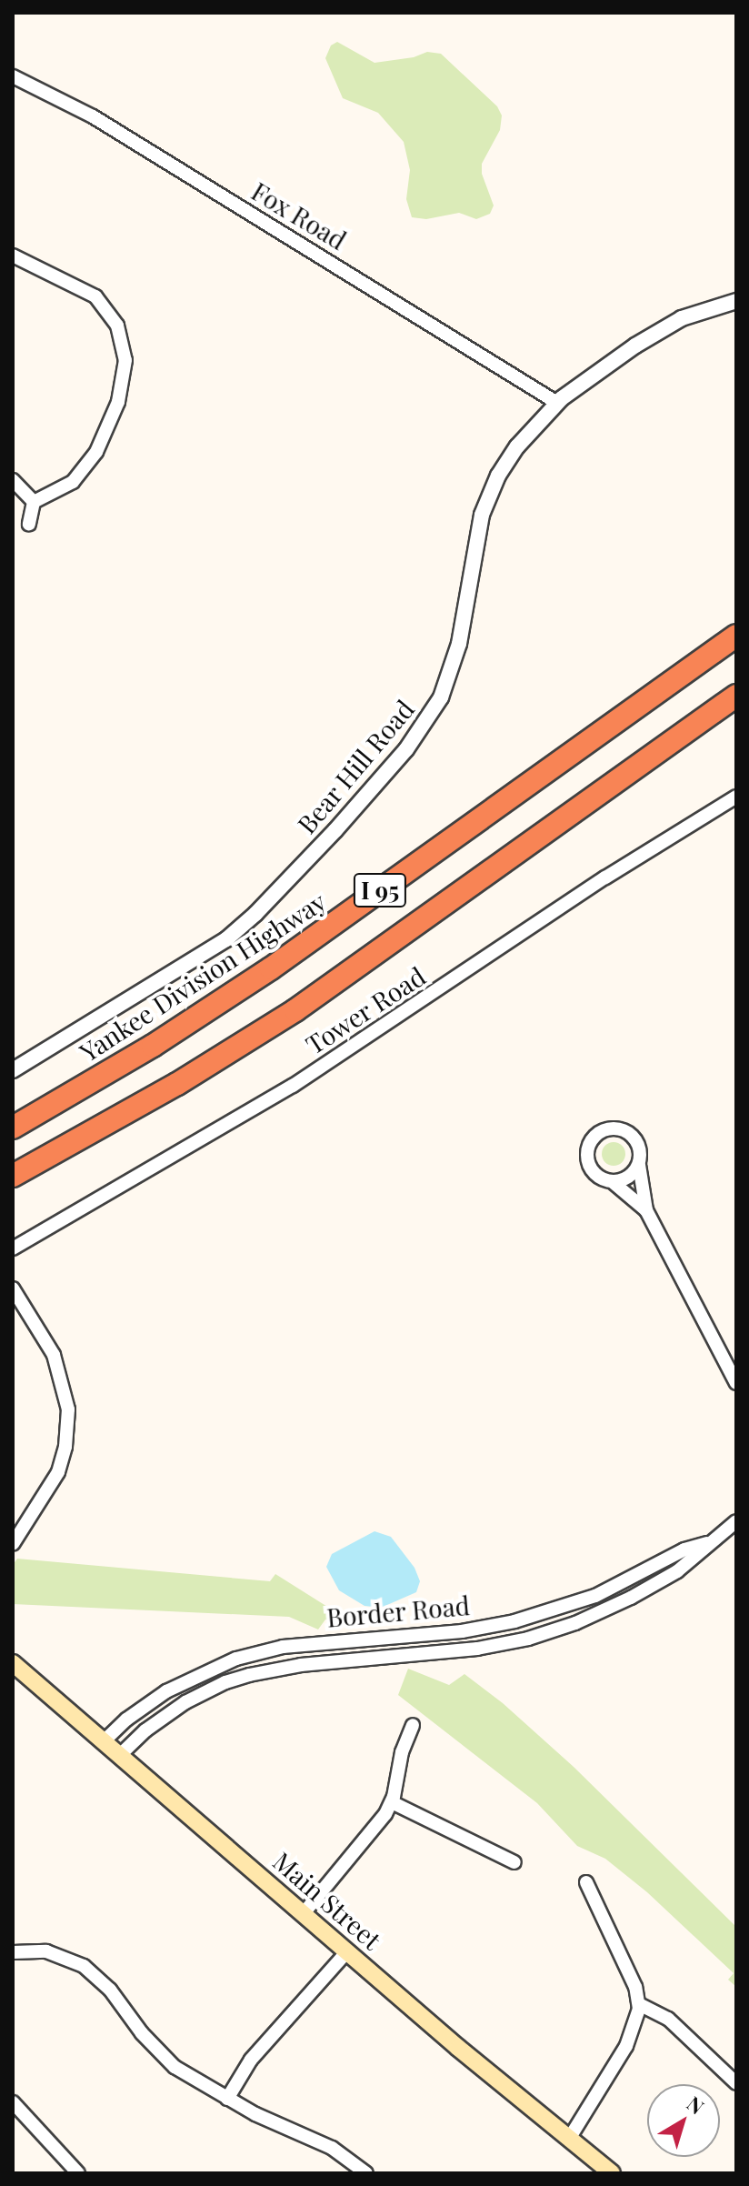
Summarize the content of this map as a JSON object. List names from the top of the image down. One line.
{"streets":{"highway":["I 95","Yankee Division Highway"],"main road":["Main Street"],"street":["Fox Road","Bear Hill Road","Tower Road","Border Road"]},"crossings":[["Fox Road","Bear Hill Road"],["Border Road","Main Street"]],"north":"top right"}
